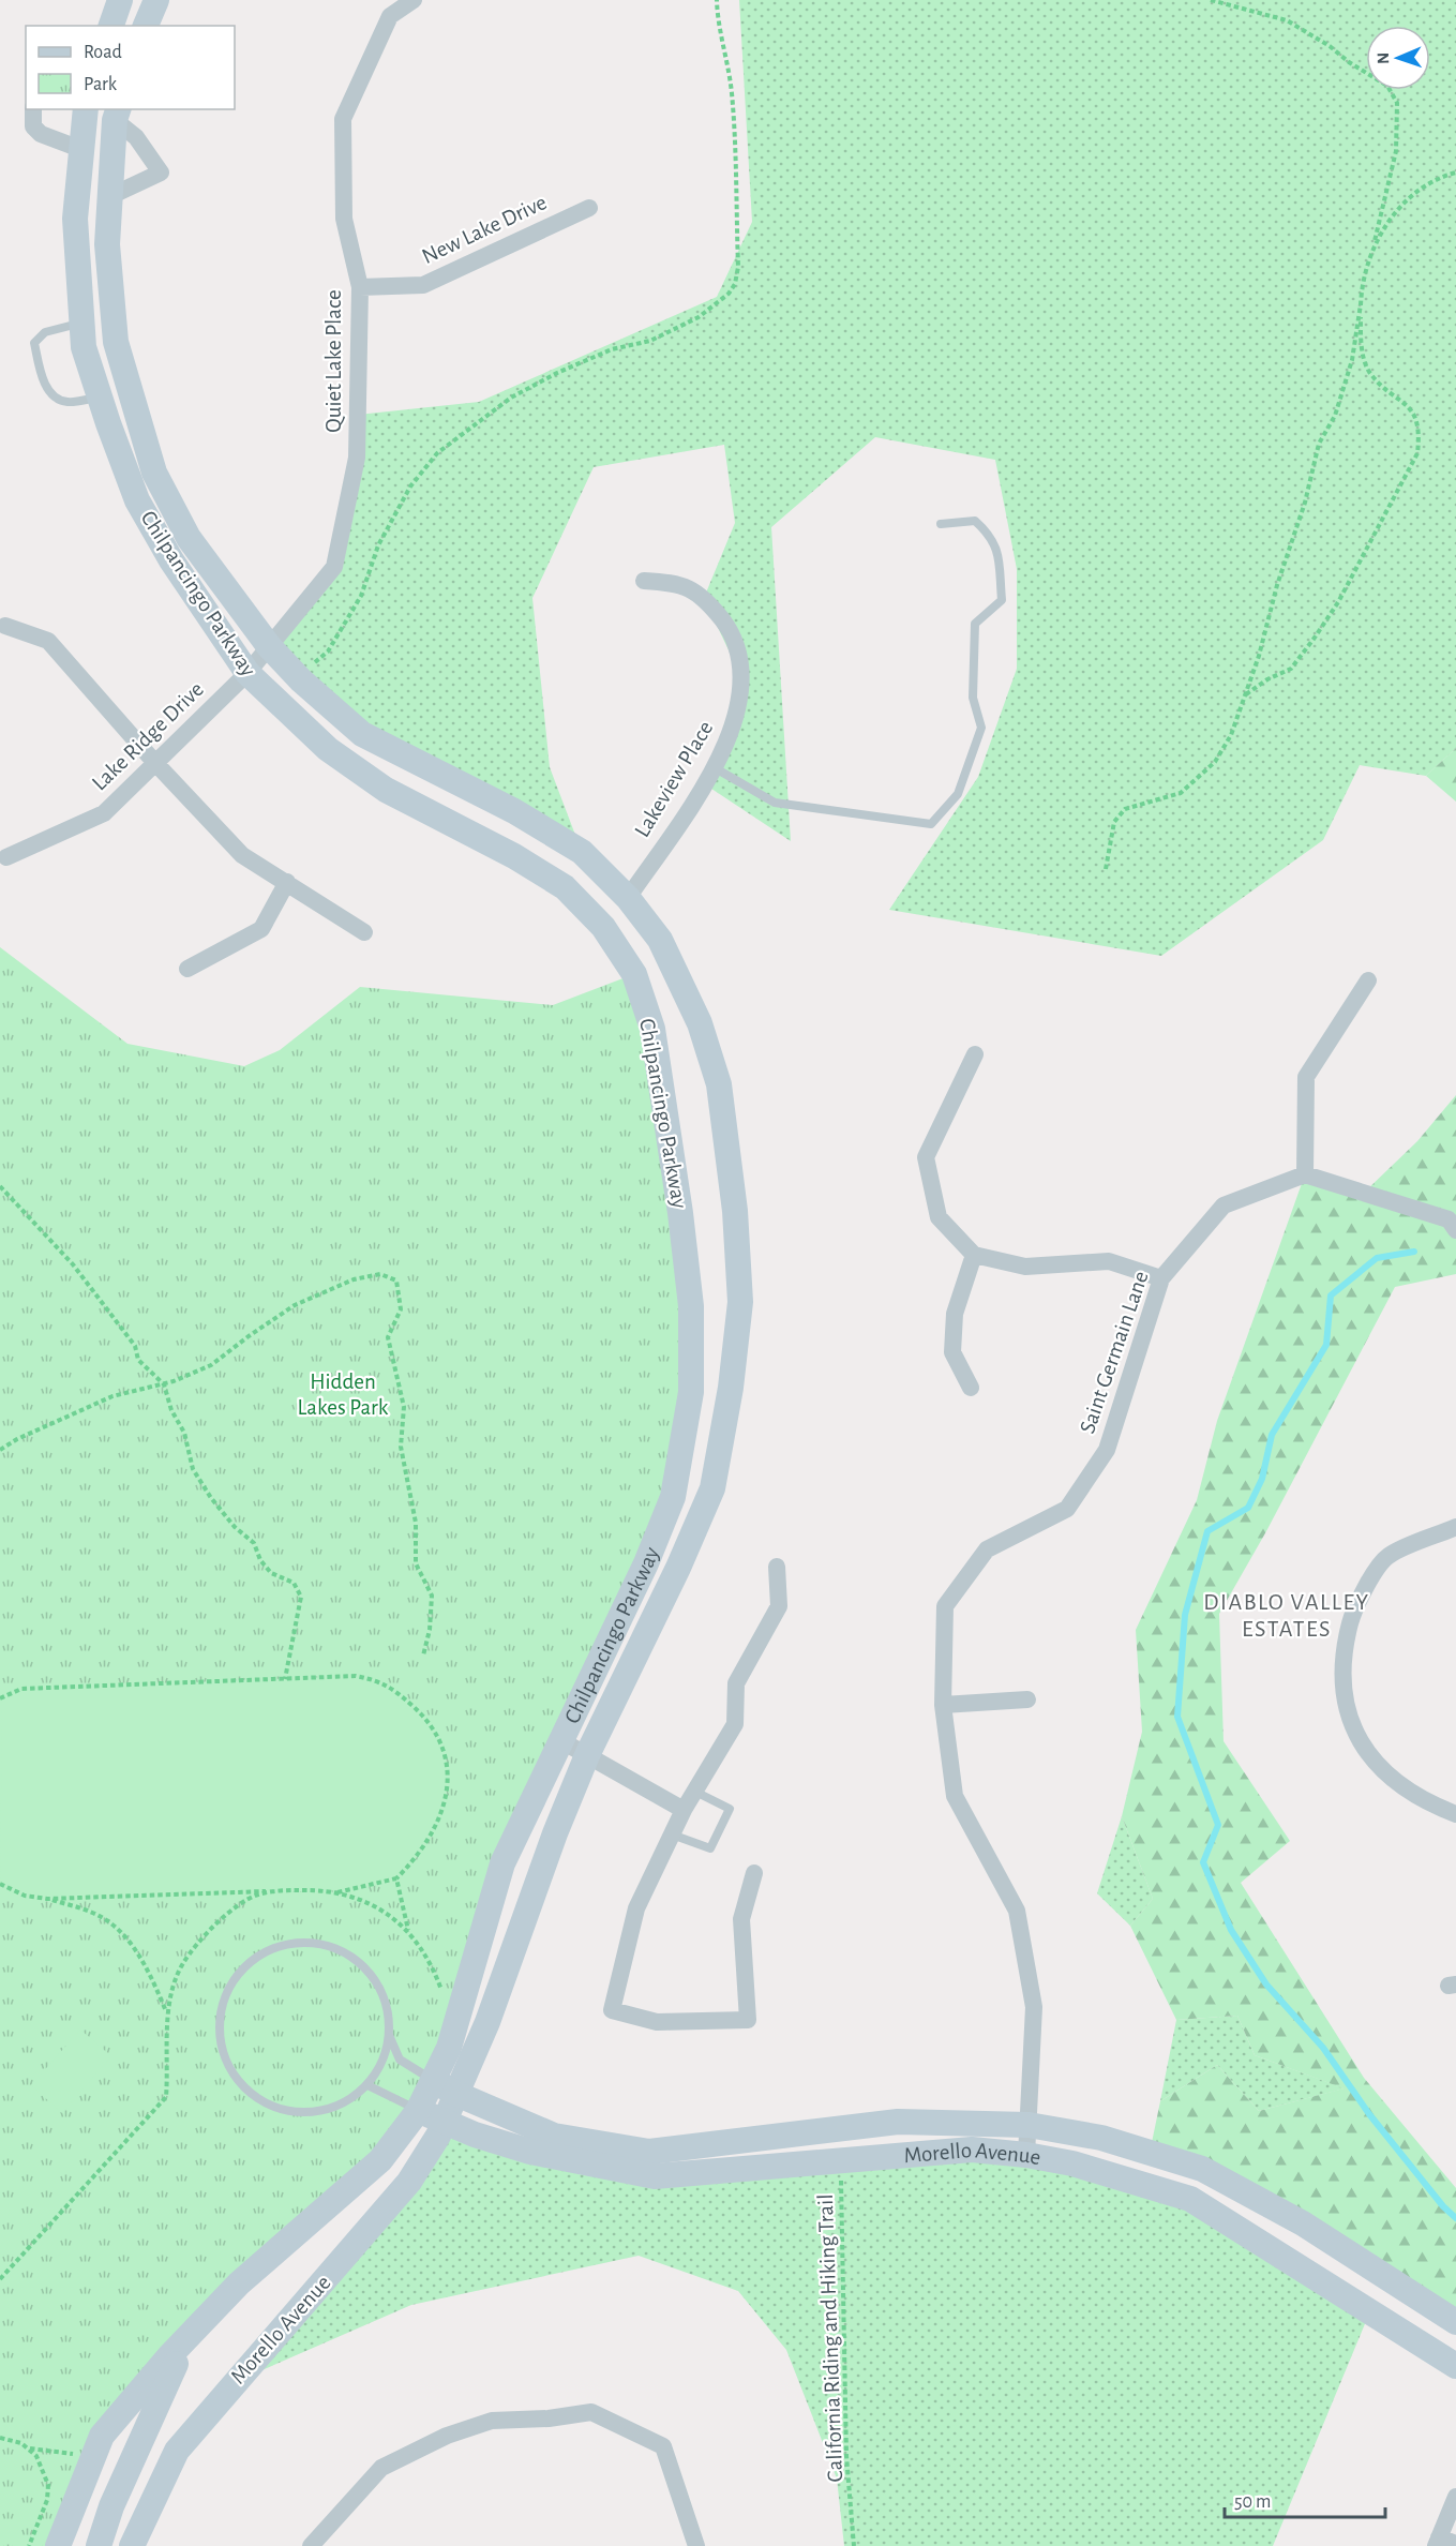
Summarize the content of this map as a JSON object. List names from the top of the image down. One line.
{"streets":{"street":["New Lake Drive","Quiet Lake Place","Chilpancingo Parkway","Lake Ridge Drive","Lakeview Place","Saint Germain Lane","Morello Avenue"],"path":["California Riding and Hiking Trail"]},"crossings":[["New Lake Drive","Quiet Lake Place"],["Quiet Lake Place","Chilpancingo Parkway"],["Quiet Lake Place","Lake Ridge Drive"],["Chilpancingo Parkway","Lake Ridge Drive"],["Chilpancingo Parkway","Lakeview Place"],["Chilpancingo Parkway","Morello Avenue"],["Saint Germain Lane","Morello Avenue"],["Morello Avenue","California Riding and Hiking Trail"]],"districts":["DIABLO VALLEY ESTATES"],"parks":["Hidden Lakes Park"],"legend":["Road","Park"],"scale_bar":"50 m","north":"left"}
